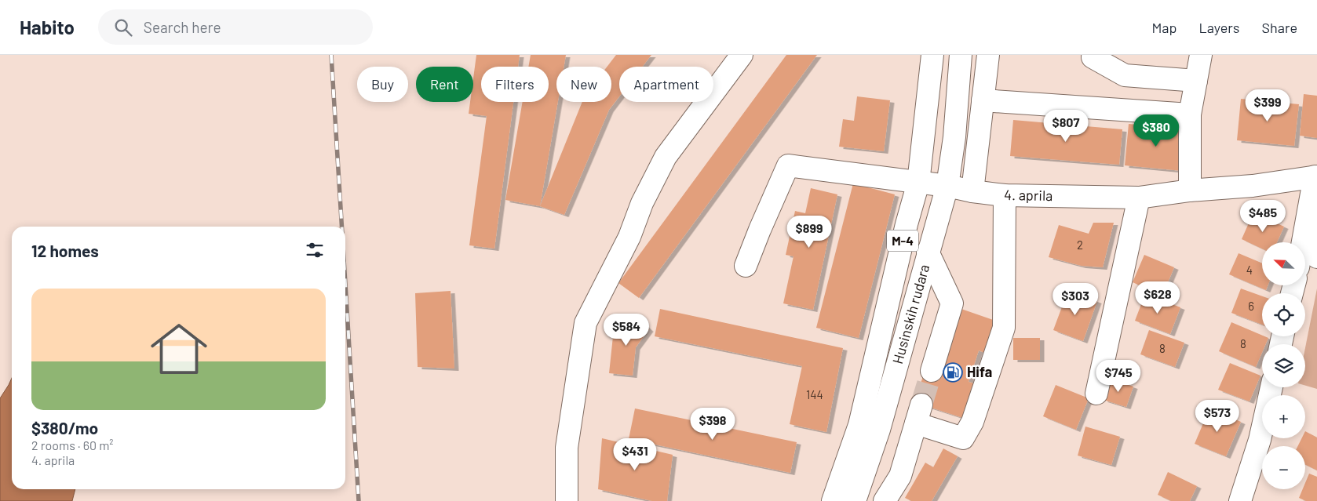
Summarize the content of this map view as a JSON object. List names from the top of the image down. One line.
{"streets":{"street":["4. aprila","M-4","Husinskih rudara"]},"crossings":[["4. aprila","Husinskih rudara"]],"places":{"fuel station":["Hifa"]},"house_numbers":["2","4","6","8","8","144"],"north":"top left","page":{"header":"Habito","search":"Search here","nav":["Map","Layers","Share"],"chip":["Buy","Rent","Filters","New","Apartment"],"price":["$399","$807","$380","$485","$899","$628","$303","$584","$745","$573","$398","$431"],"heading":"12 homes","map_buttons":["+","−"],"list":[{"name":"$380/mo","note":"2 rooms · 60 m² · 4. aprila"}]}}
